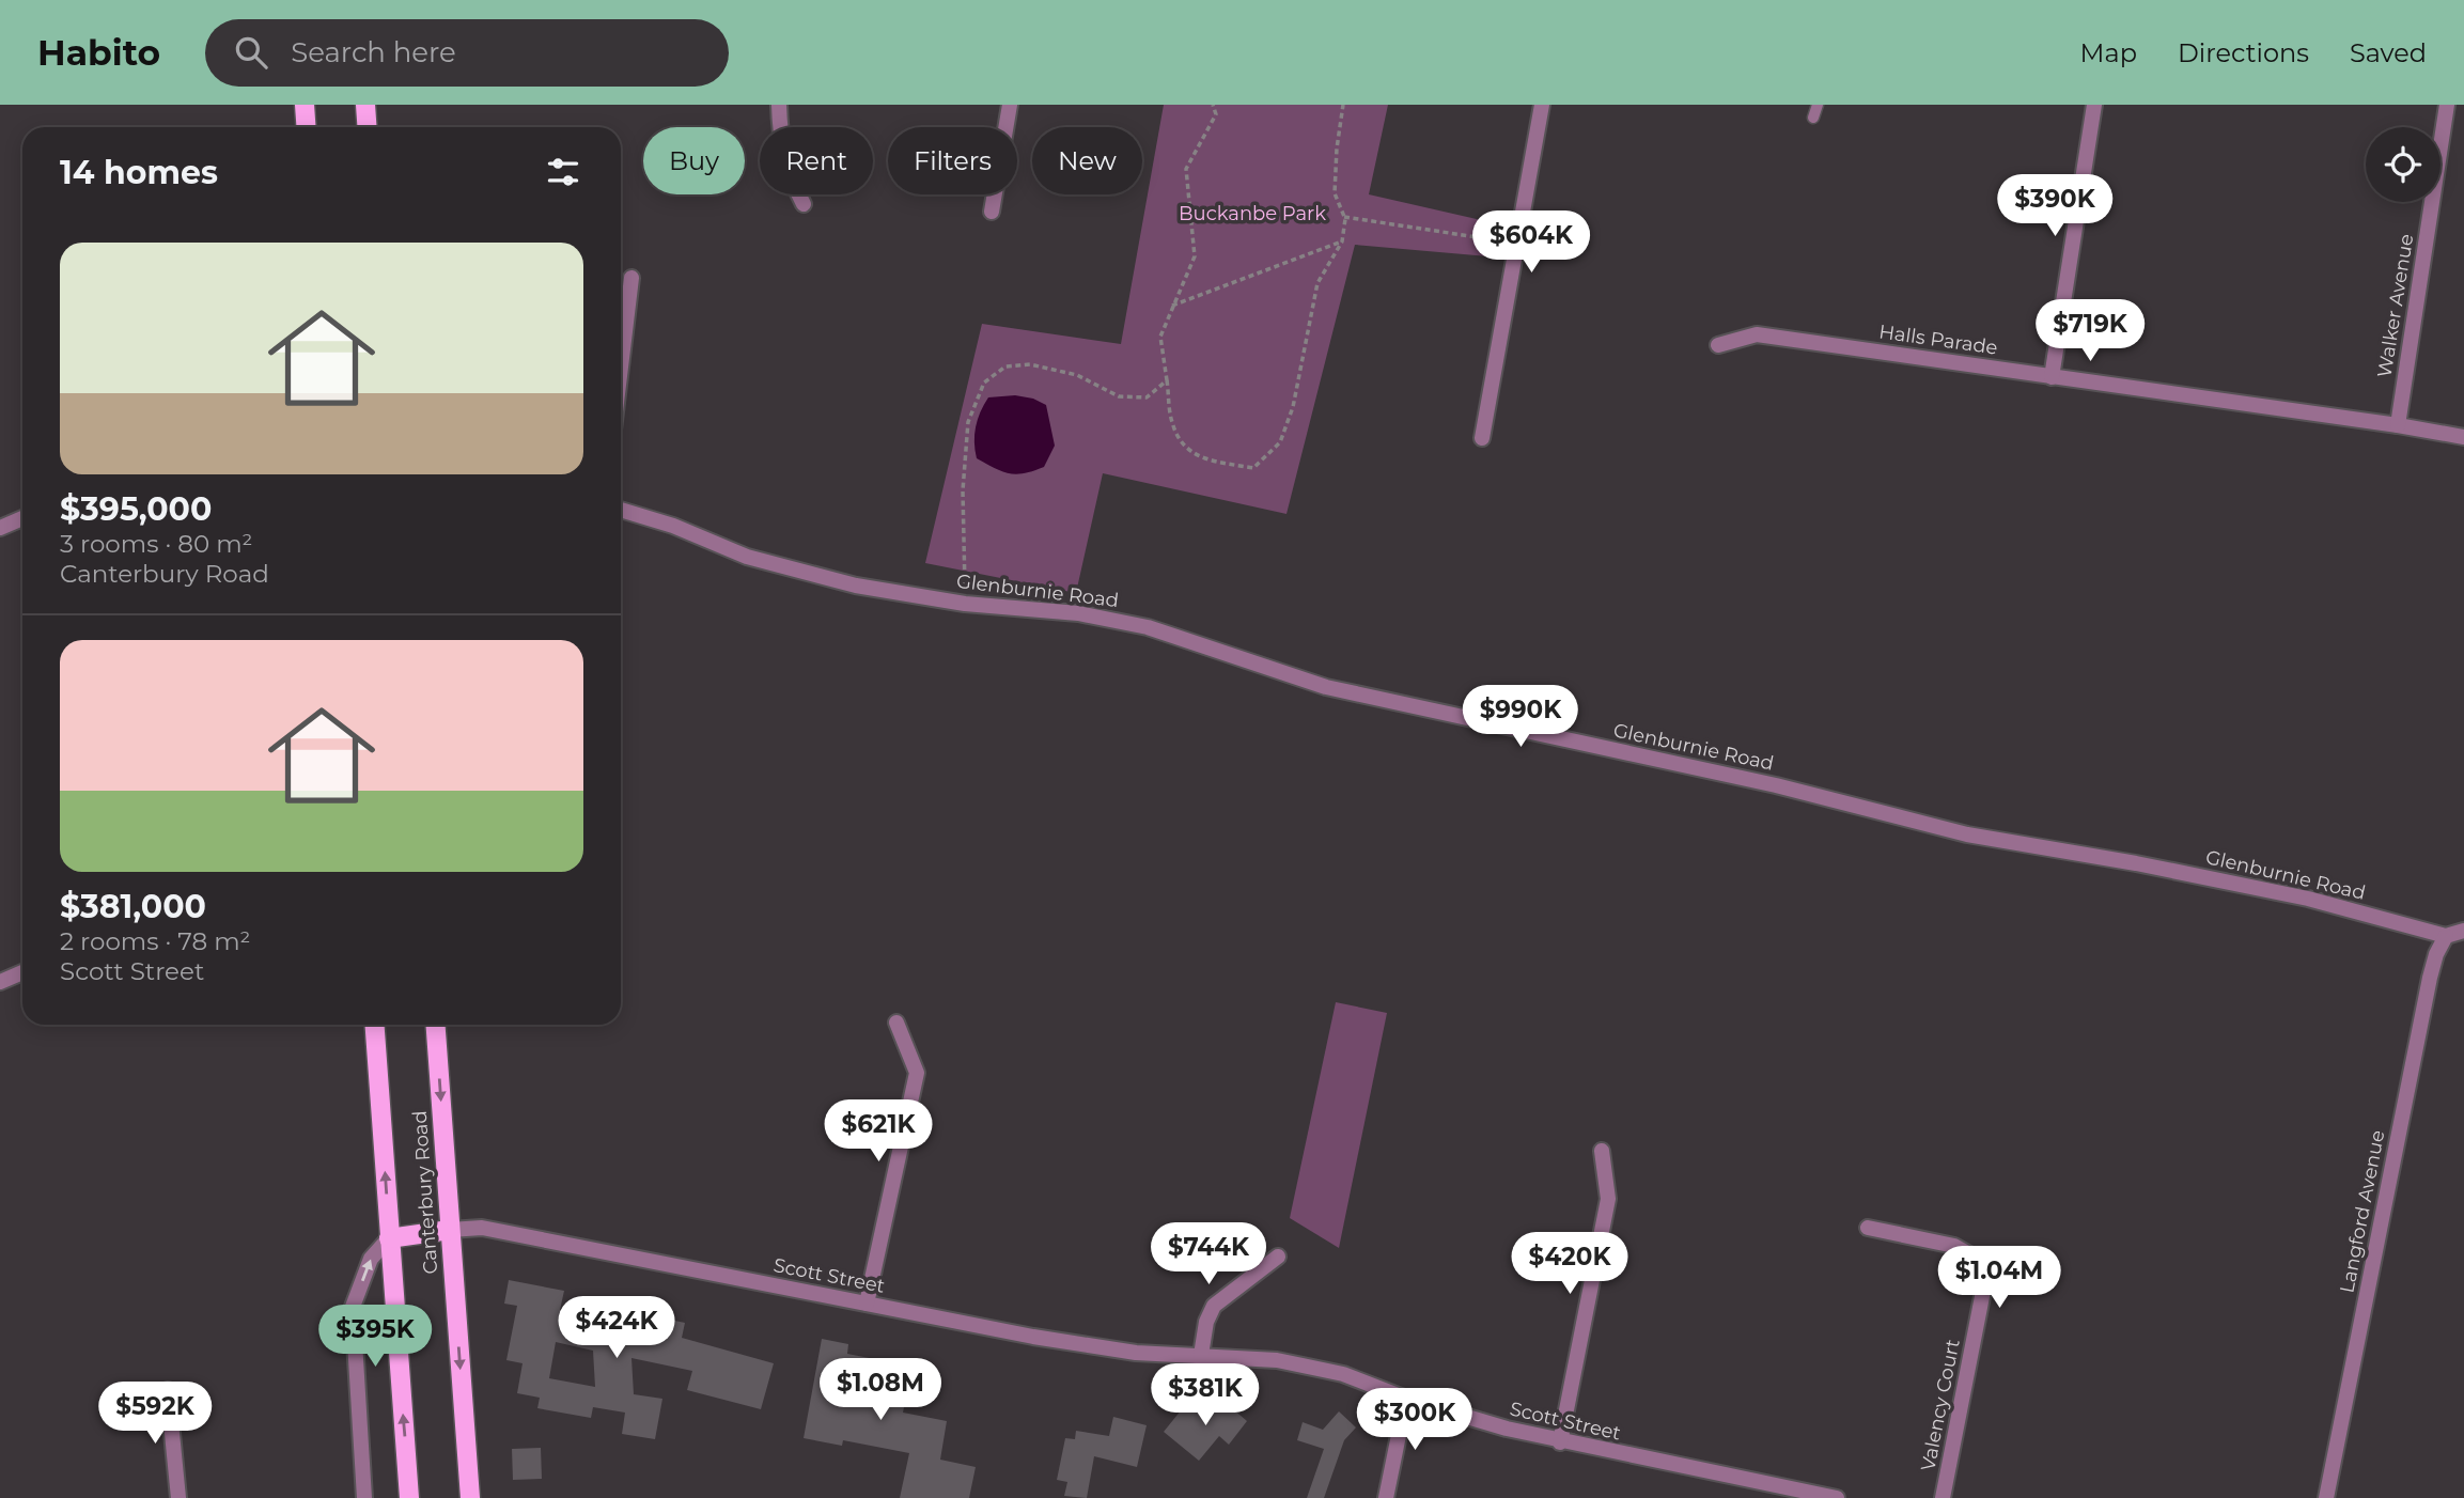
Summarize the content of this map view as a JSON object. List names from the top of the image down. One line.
{"streets":{"main road":["Canterbury Road"],"street":["Walker Avenue","Halls Parade","Glenburnie Road","Langford Avenue","Scott Street","Valency Court"]},"crossings":[["Walker Avenue","Halls Parade"],["Glenburnie Road","Langford Avenue"],["Canterbury Road","Scott Street"]],"parks":["Buckanbe Park"],"page":{"header":"Habito","search":"Search here","nav":["Map","Directions","Saved"],"chip":["Buy","Rent","Filters","New"],"heading":"14 homes","price":["$390K","$604K","$719K","$990K","$621K","$744K","$420K","$1.04M","$424K","$395K","$1.08M","$381K","$592K","$300K"],"list":[{"name":"$395,000","note":"3 rooms · 80 m² · Canterbury Road"},{"name":"$381,000","note":"2 rooms · 78 m² · Scott Street"}]}}
